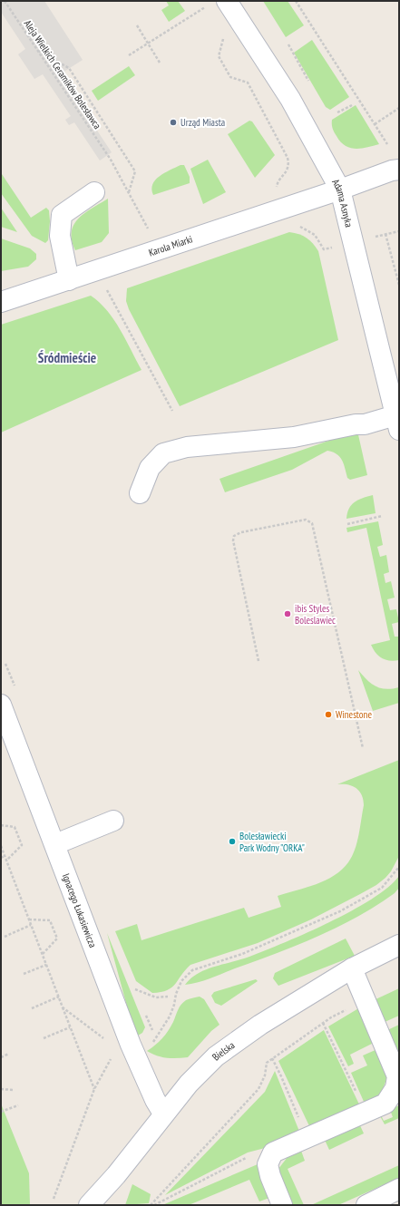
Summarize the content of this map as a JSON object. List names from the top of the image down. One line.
{"streets":{"street":["Adama Asnyka","Karola Miarki","Ignacego Łukasiewicza","Bielska"],"path":["Aleja Wielkich Ceramików Bolesławca"]},"crossings":[["Adama Asnyka","Karola Miarki"],["Ignacego Łukasiewicza","Bielska"]],"districts":["Śródmieście"],"places":["Urząd Miasta","ibis Styles Boleslawiec","Winestone","Bolesławiecki Park Wodny \"ORKA\""]}
